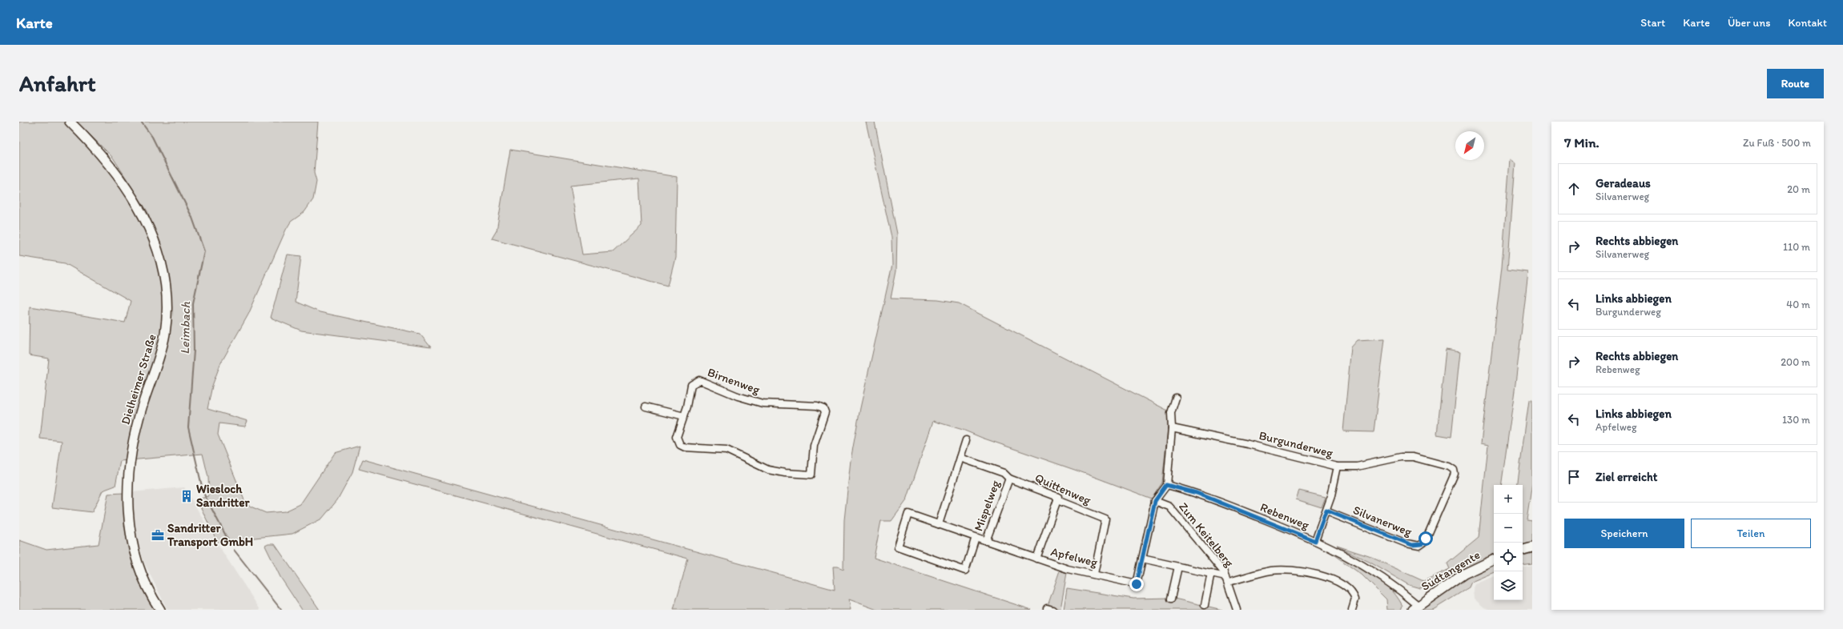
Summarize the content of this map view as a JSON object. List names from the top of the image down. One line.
{"streets":{"main road":["Dielheimer Straße","Südtangente"],"street":["Birnenweg","Burgunderweg","Quittenweg","Mispelweg","Rebenweg","Silvanerweg","Zum Keitelberg","Apfelweg"]},"crossings":[["Burgunderweg","Rebenweg"],["Burgunderweg","Silvanerweg"],["Quittenweg","Mispelweg"],["Quittenweg","Apfelweg"],["Mispelweg","Apfelweg"],["Rebenweg","Apfelweg"],["Rebenweg","Südtangente"],["Zum Keitelberg","Apfelweg"]],"water":["Leimbach"],"places":{"building":["Wiesloch Sandritter"],"office":["Sandritter Transport GmbH"]},"north":"bottom left","page":{"header":"Karte","nav":["Start","Karte","Über uns","Kontakt"],"buttons":["Route",["Speichern","Teilen"]],"title":"Anfahrt","heading":["7 Min.","Zu Fuß · 500 m"],"list":[["Geradeaus","Silvanerweg","20 m"],["Rechts abbiegen","Silvanerweg","110 m"],["Links abbiegen","Burgunderweg","40 m"],["Rechts abbiegen","Rebenweg","200 m"],["Links abbiegen","Apfelweg","130 m"],"Ziel erreicht"],"map_buttons":["+","−"]}}
